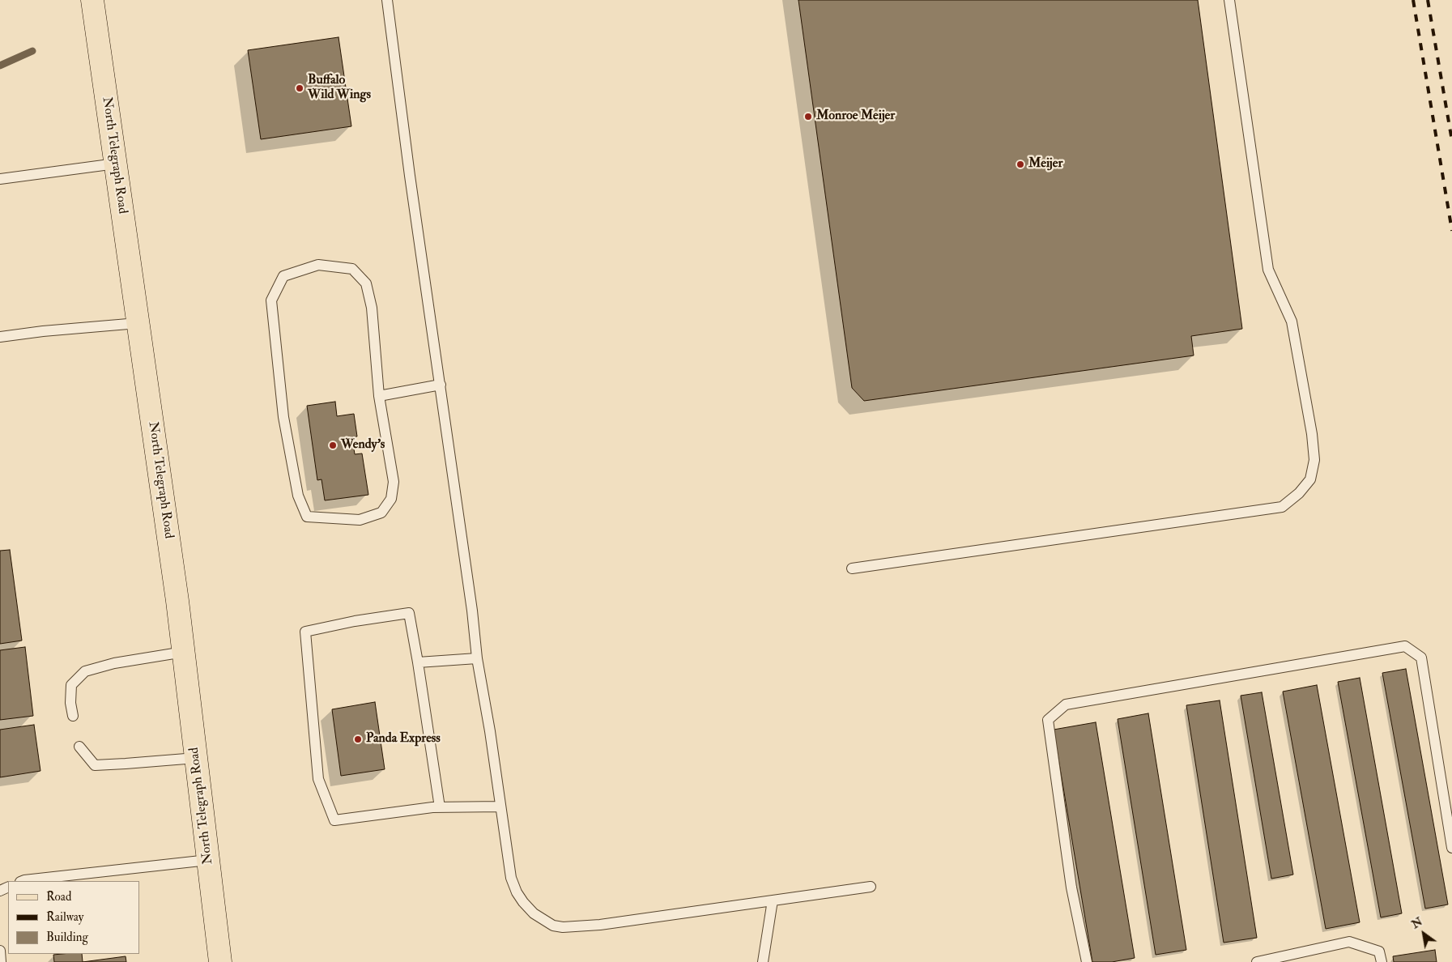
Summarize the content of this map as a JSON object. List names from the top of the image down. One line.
{"streets":{"main road":["North Telegraph Road"]},"places":["Buffalo Wild Wings","Monroe Meijer","Meijer","Wendy's","Panda Express"],"legend":["Road","Railway","Building"],"north":"top left"}
